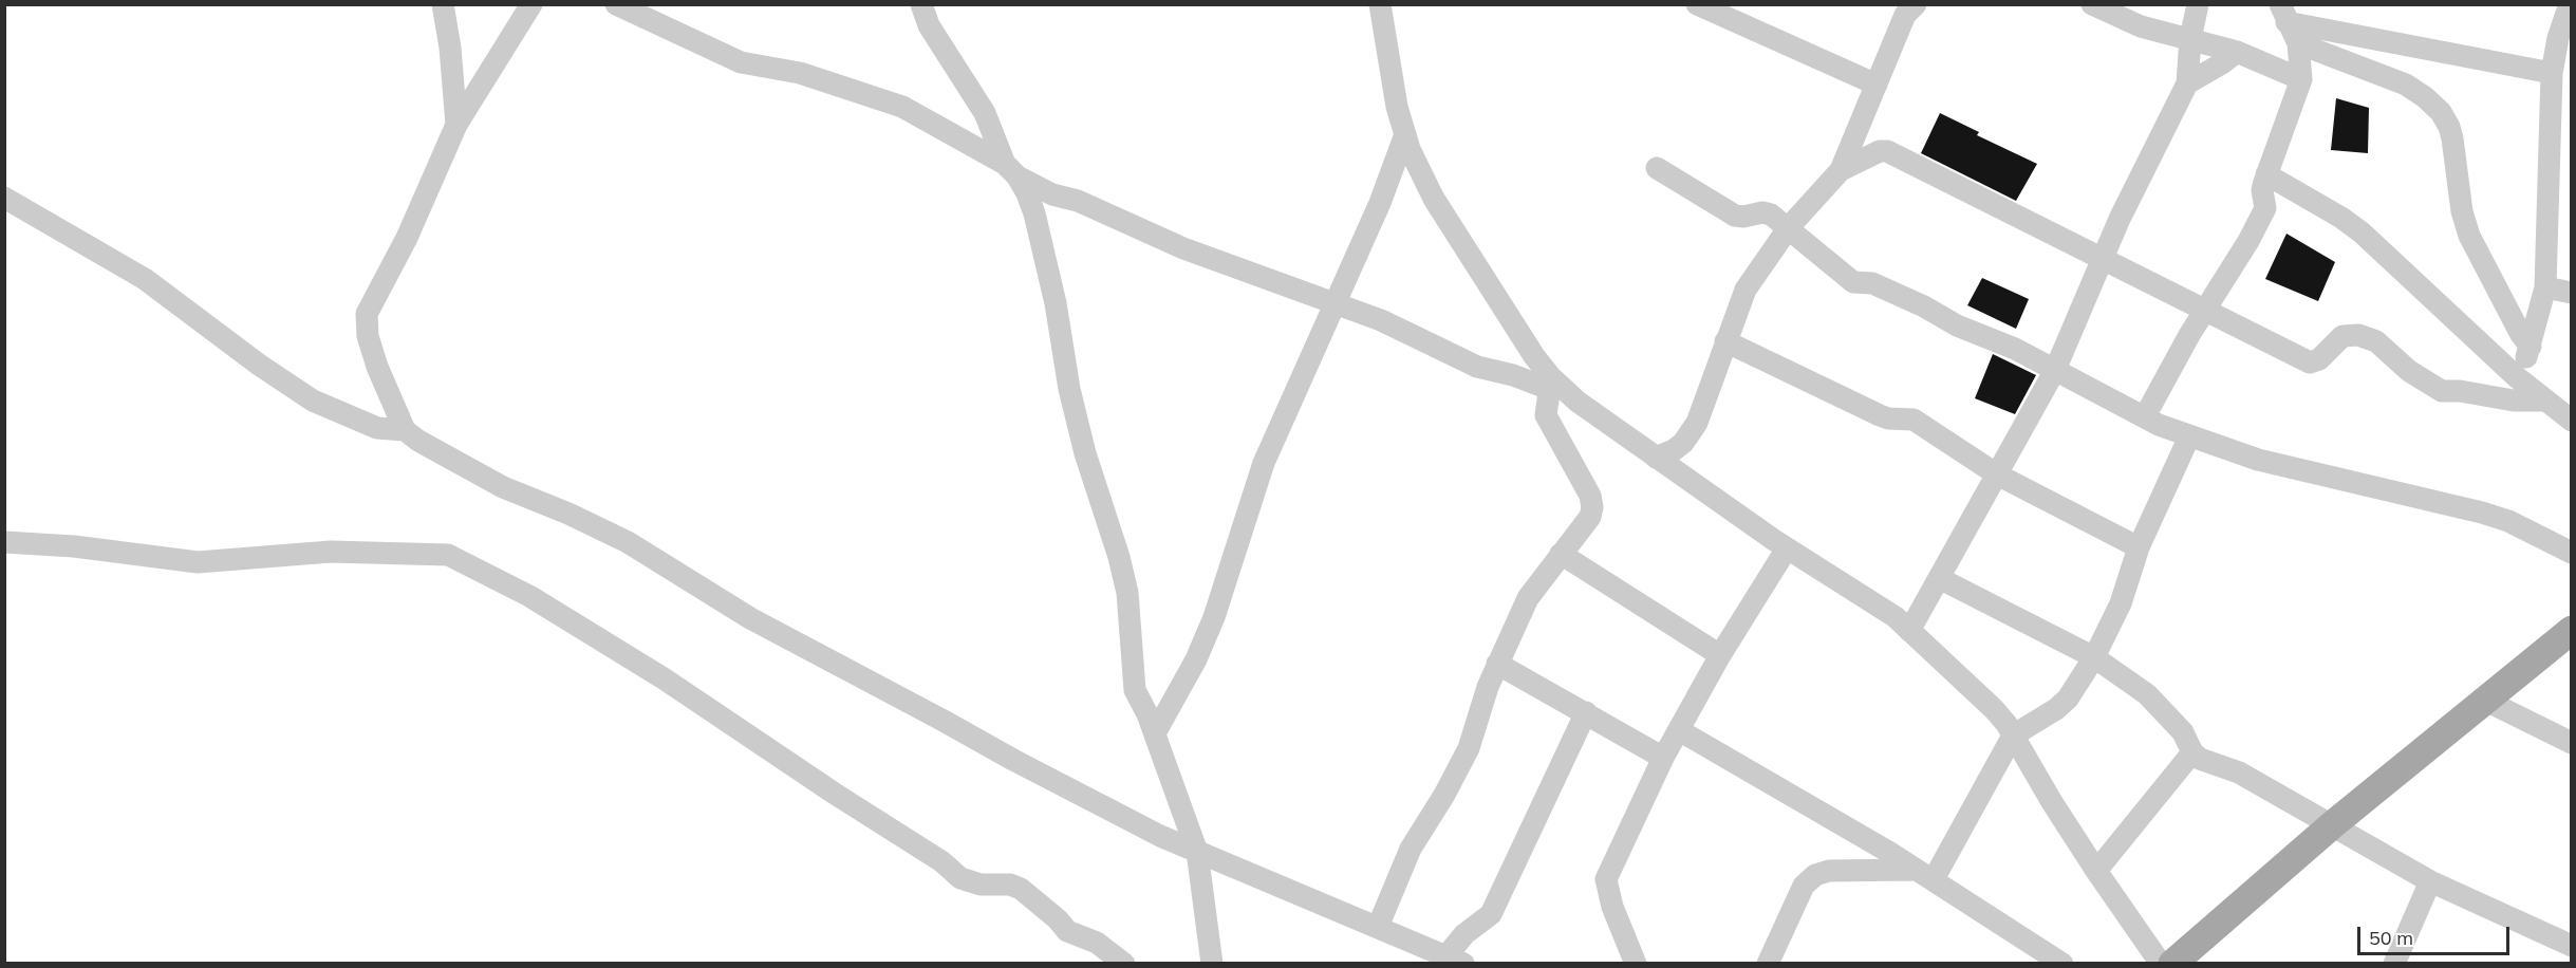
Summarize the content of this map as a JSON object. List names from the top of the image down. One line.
{"scale_bar":"50 m"}
